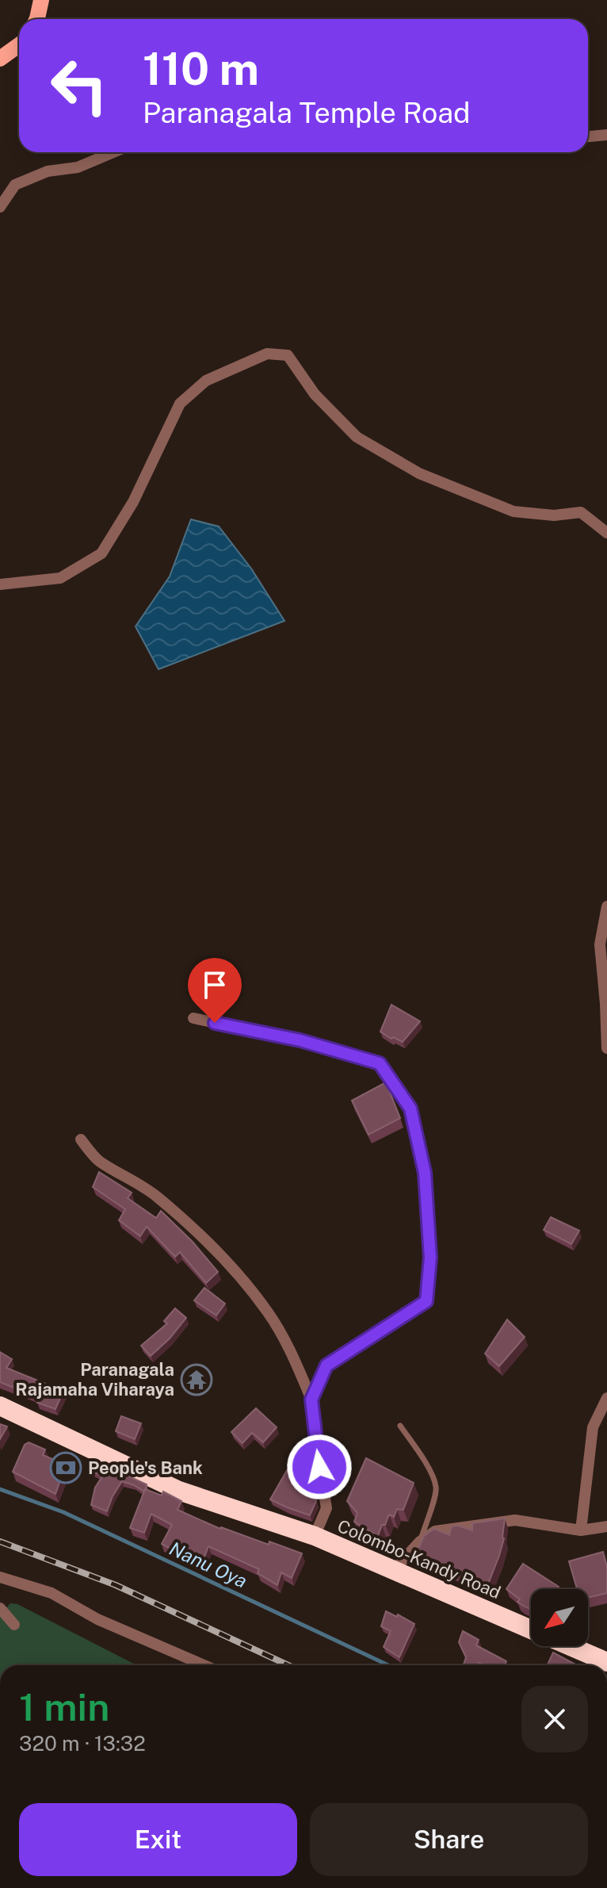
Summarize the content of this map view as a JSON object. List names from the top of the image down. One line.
{"streets":{"highway":["Colombo-Kandy Road"]},"water":["Nanu Oya"],"places":{"temple":["Paranagala Rajamaha Viharaya"],"bank":["People's Bank"]},"north":"bottom left","page":{"turn":["110 m","Paranagala Temple Road"],"heading":["1 min","320 m · 13:32"],"buttons":["Exit","Share"]}}
